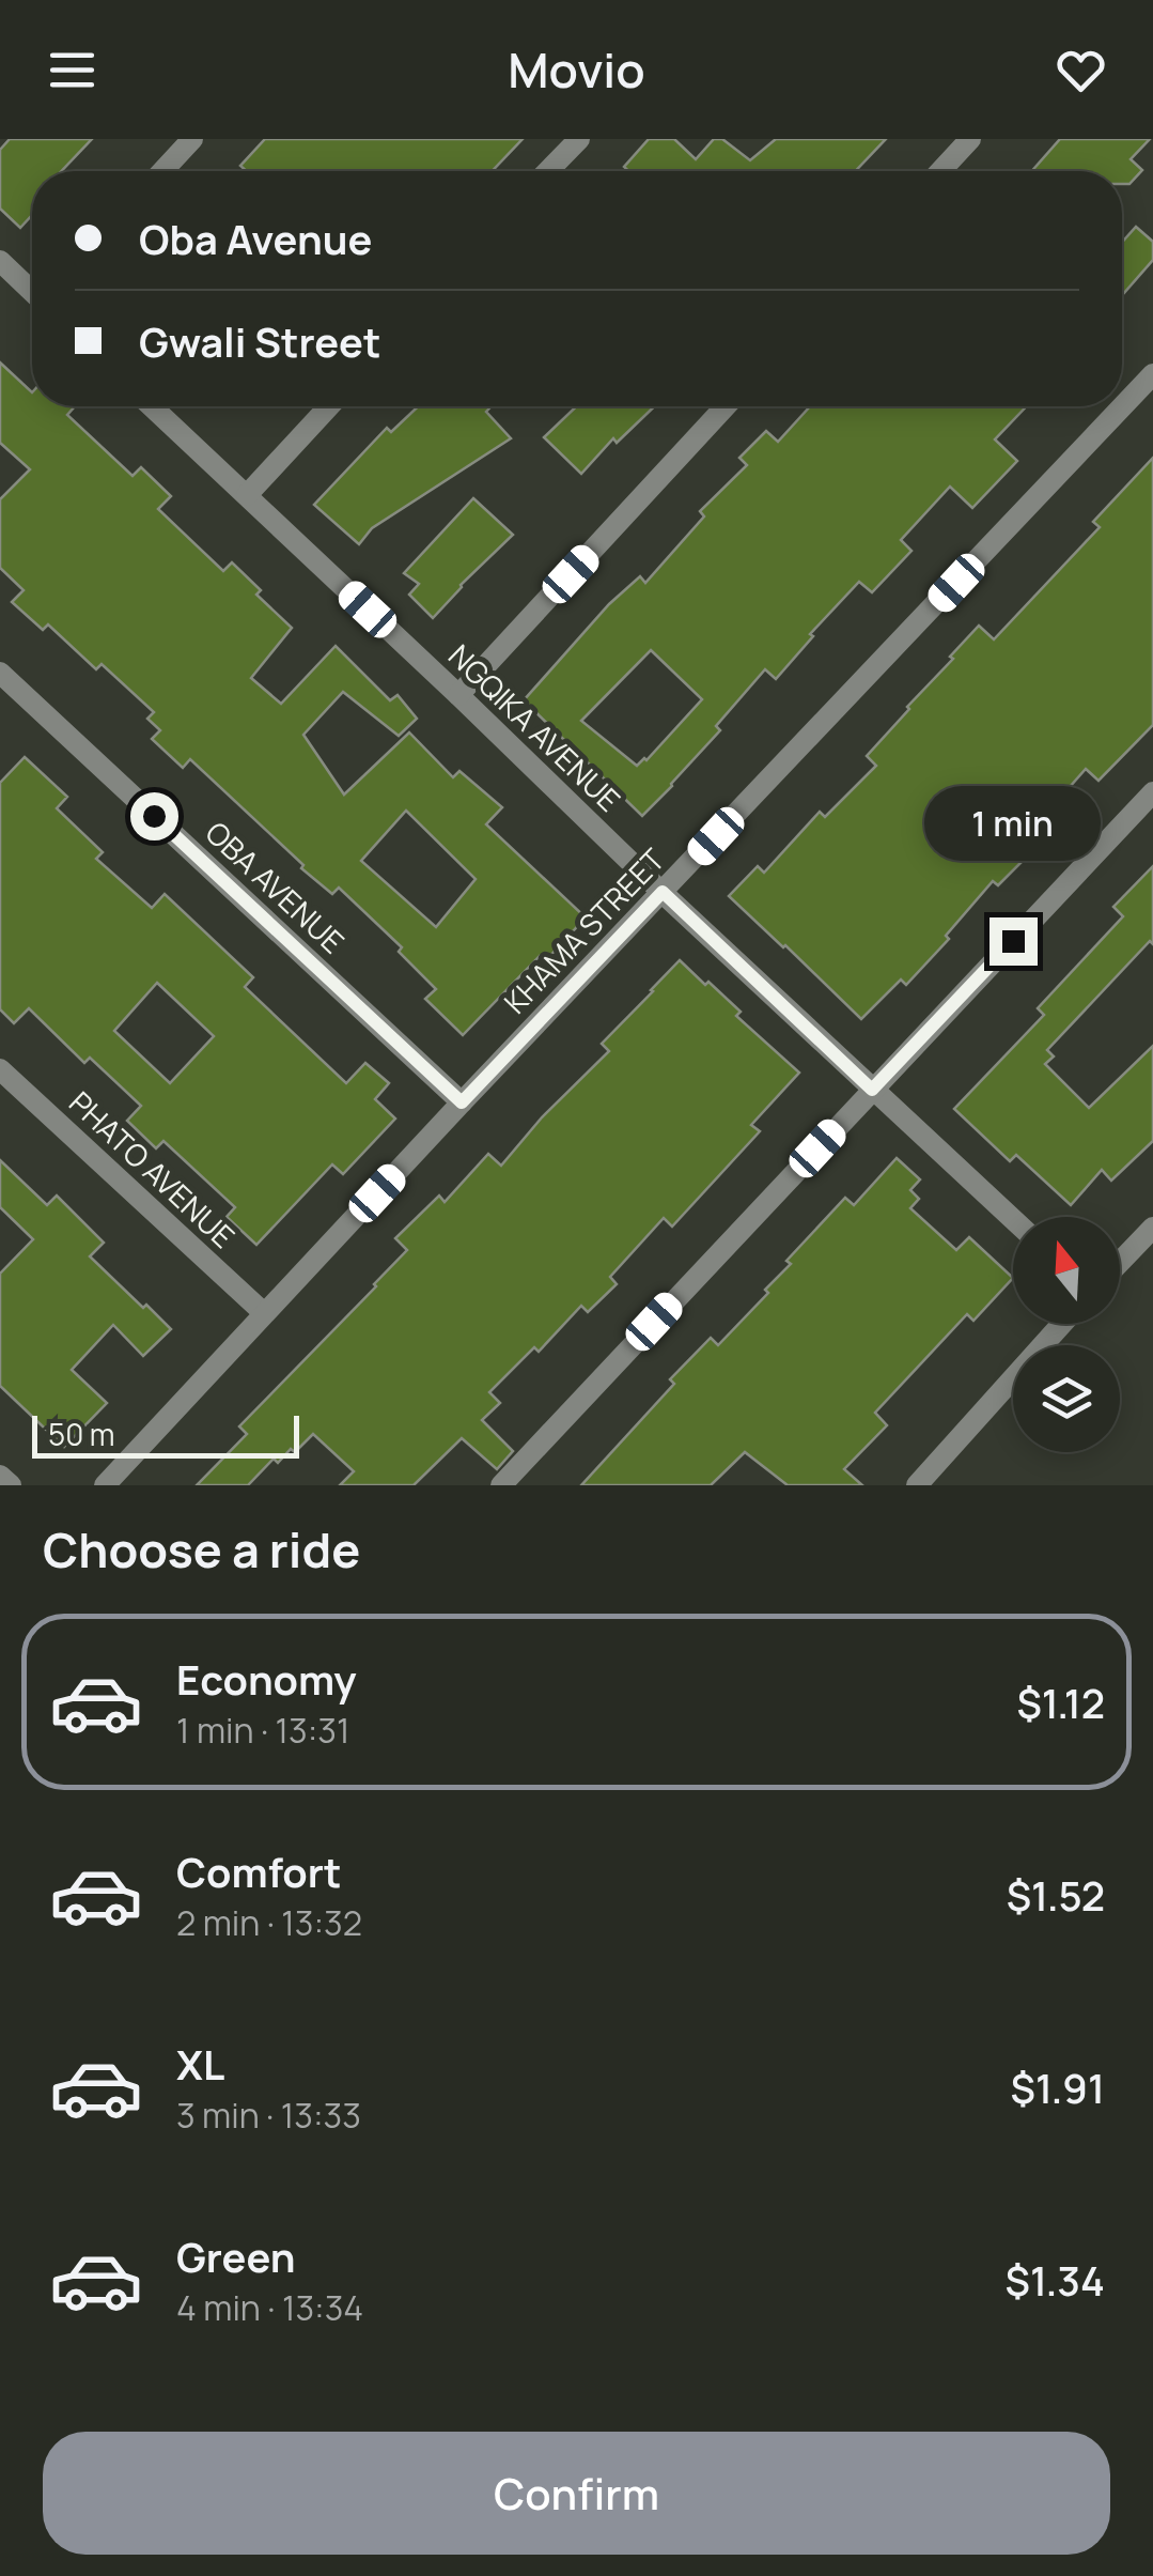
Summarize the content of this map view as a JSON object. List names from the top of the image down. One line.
{"streets":{"street":["NGQIKA AVENUE","OBA AVENUE","KHAMA STREET","PHATO AVENUE"]},"crossings":[["NGQIKA AVENUE","KHAMA STREET"],["OBA AVENUE","KHAMA STREET"],["KHAMA STREET","PHATO AVENUE"]],"scale_bar":"50 m","north":"top","page":{"header":"Movio","banner":["Oba Avenue","Gwali Street"],"bubble":"1 min","scale":"50 m","heading":"Choose a ride","list":[{"name":"Economy","note":"1 min · 13:31","value":"$1.12"},{"name":"Comfort","note":"2 min · 13:32","value":"$1.52"},{"name":"XL","note":"3 min · 13:33","value":"$1.91"},{"name":"Green","note":"4 min · 13:34","value":"$1.34"}],"buttons":"Confirm"}}
